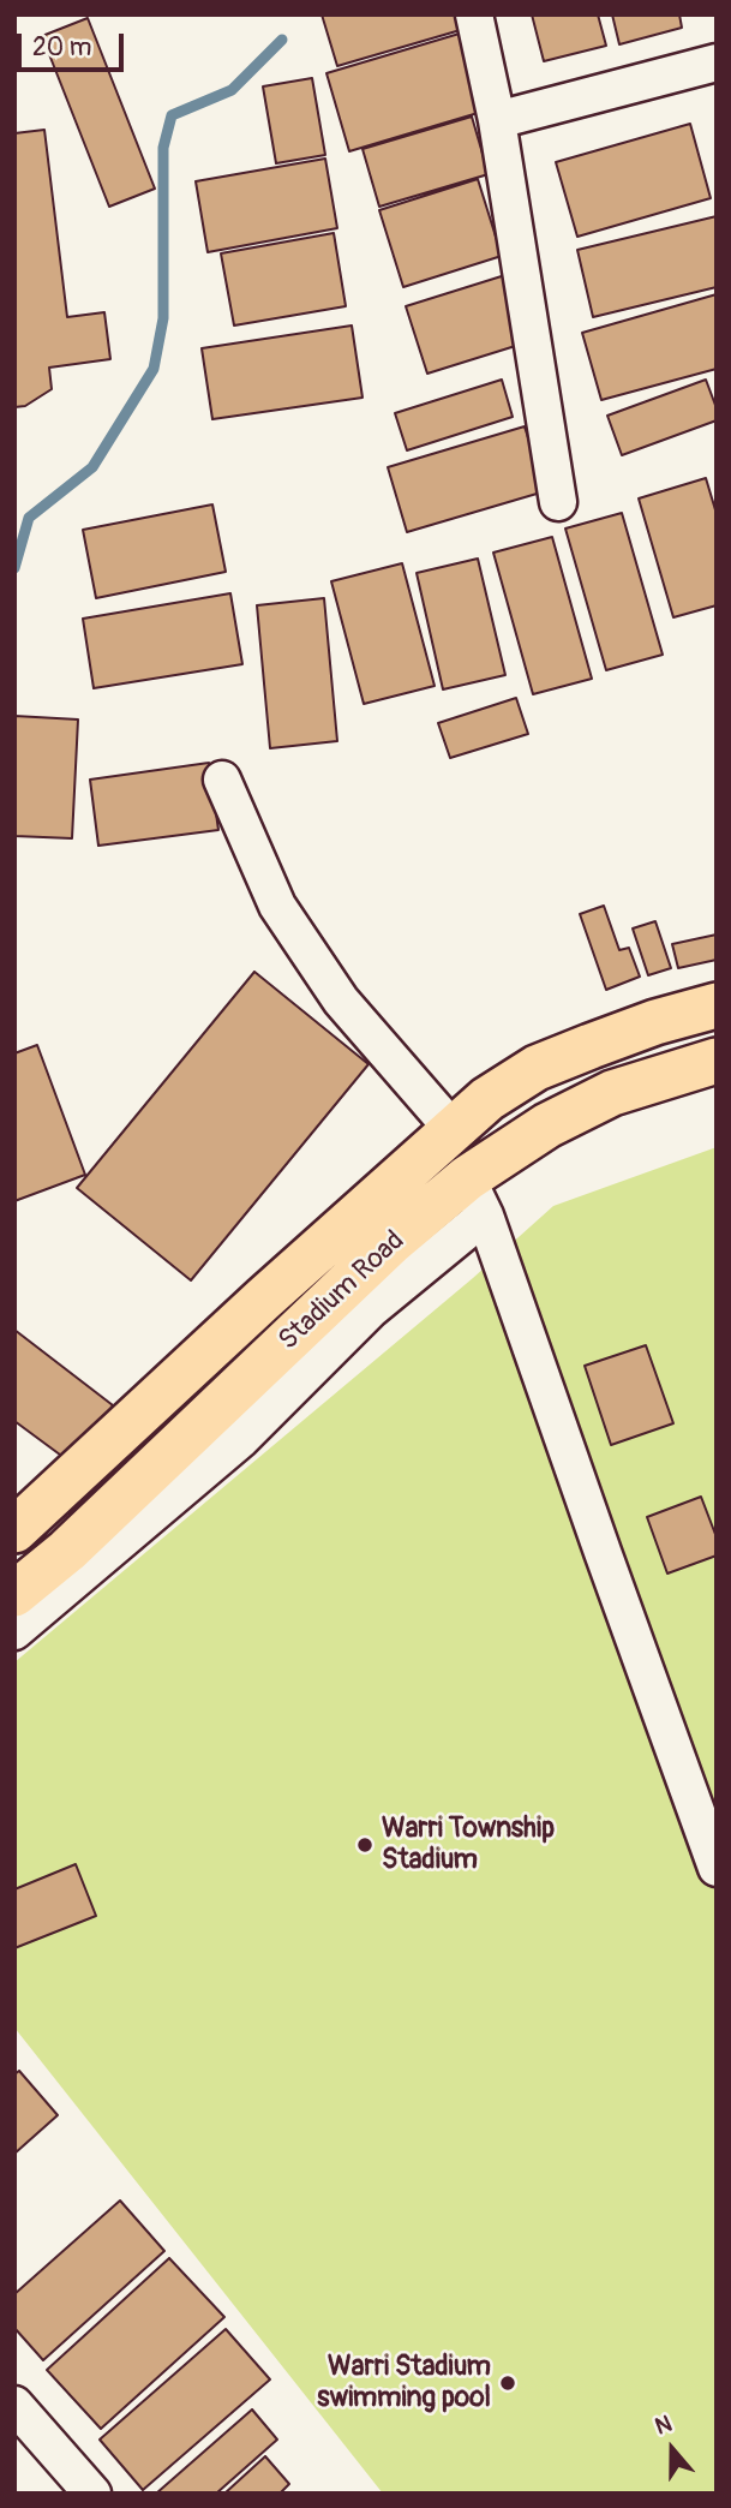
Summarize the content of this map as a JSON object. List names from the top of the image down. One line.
{"streets":{"main road":["Stadium Road"]},"places":["Warri Township Stadium","Warri Stadium swimming pool"],"scale_bar":"20 m","north":"top"}
